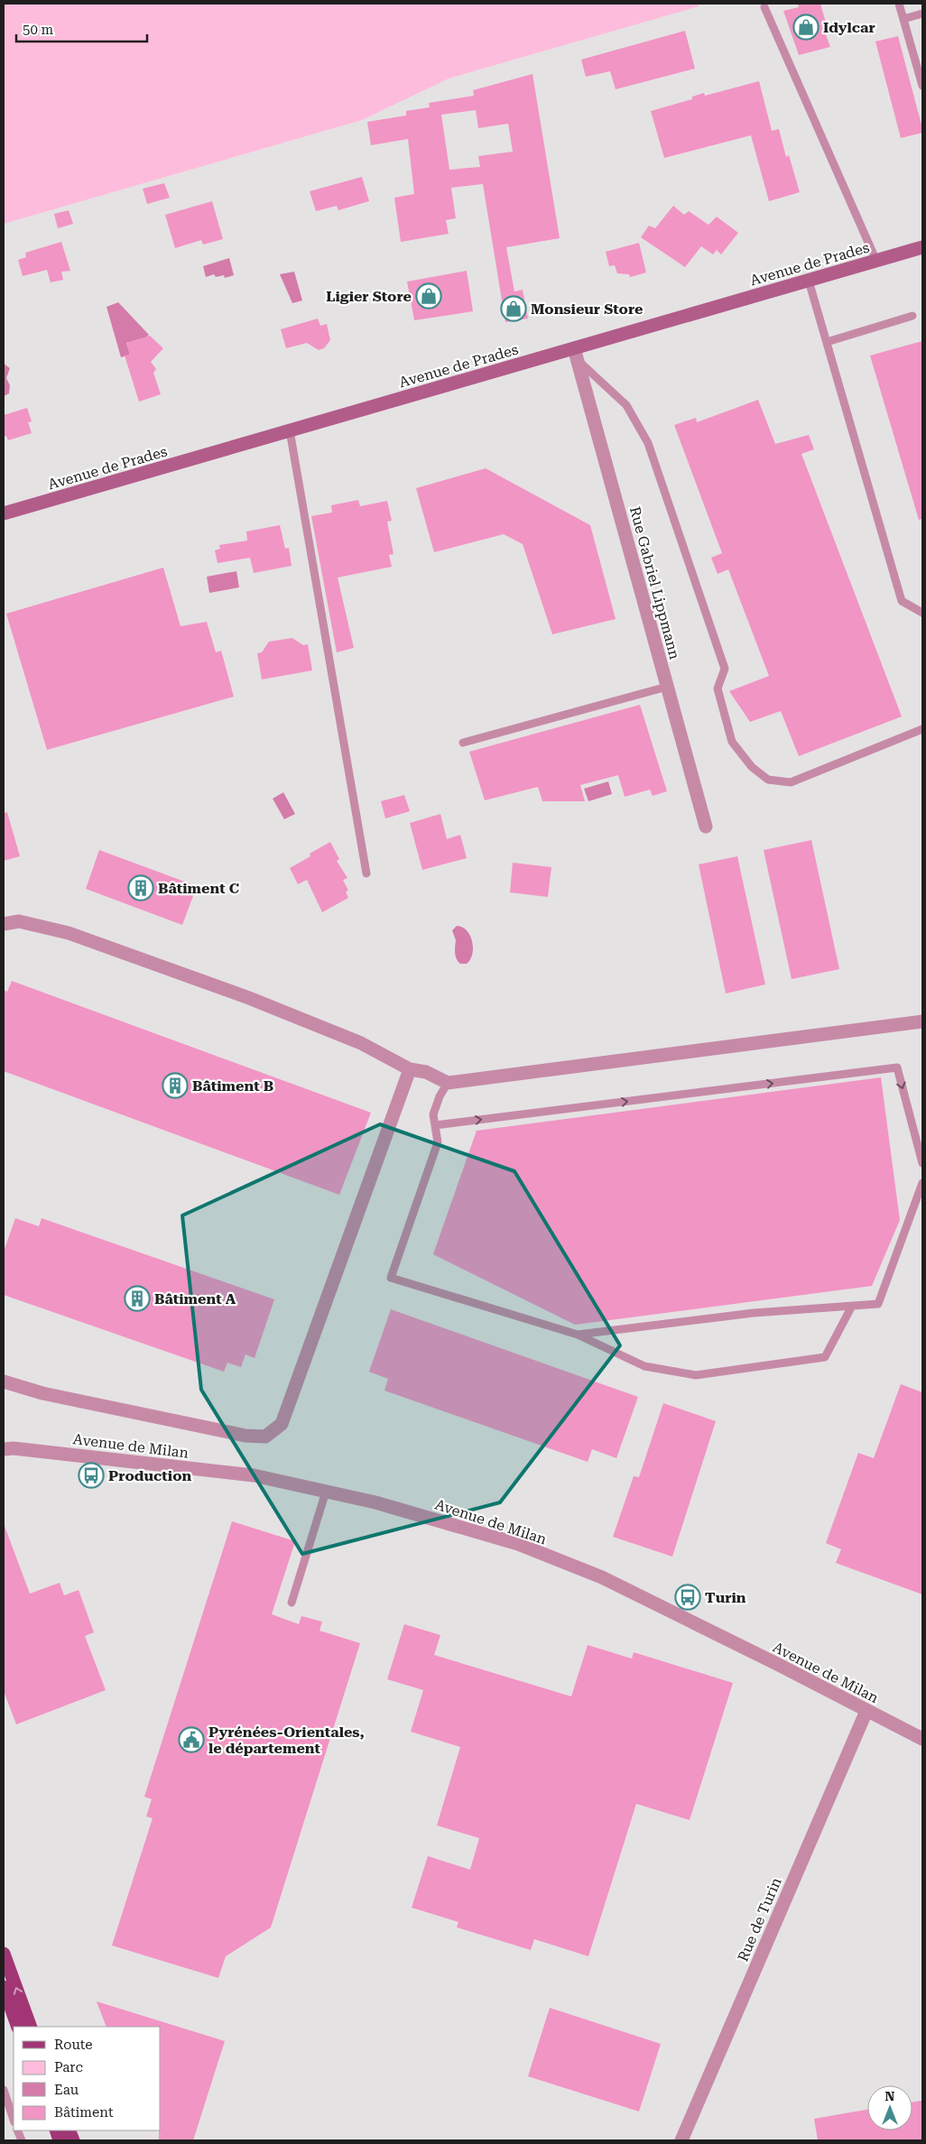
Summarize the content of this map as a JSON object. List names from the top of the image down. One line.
{"streets":{"main road":["Avenue de Prades"],"street":["Rue Gabriel Lippmann","Avenue de Milan","Rue de Turin"]},"crossings":[["Avenue de Prades","Rue Gabriel Lippmann"],["Avenue de Milan","Rue de Turin"]],"places":{"shop":["Idylcar","Ligier Store","Monsieur Store"],"building":["Bâtiment C","Bâtiment B","Bâtiment A"],"bus stop":["Production","Turin"],"public building":["Pyrénées-Orientales, le département"]},"legend":["Route","Parc","Eau","Bâtiment"],"scale_bar":"50 m","north":"top"}
